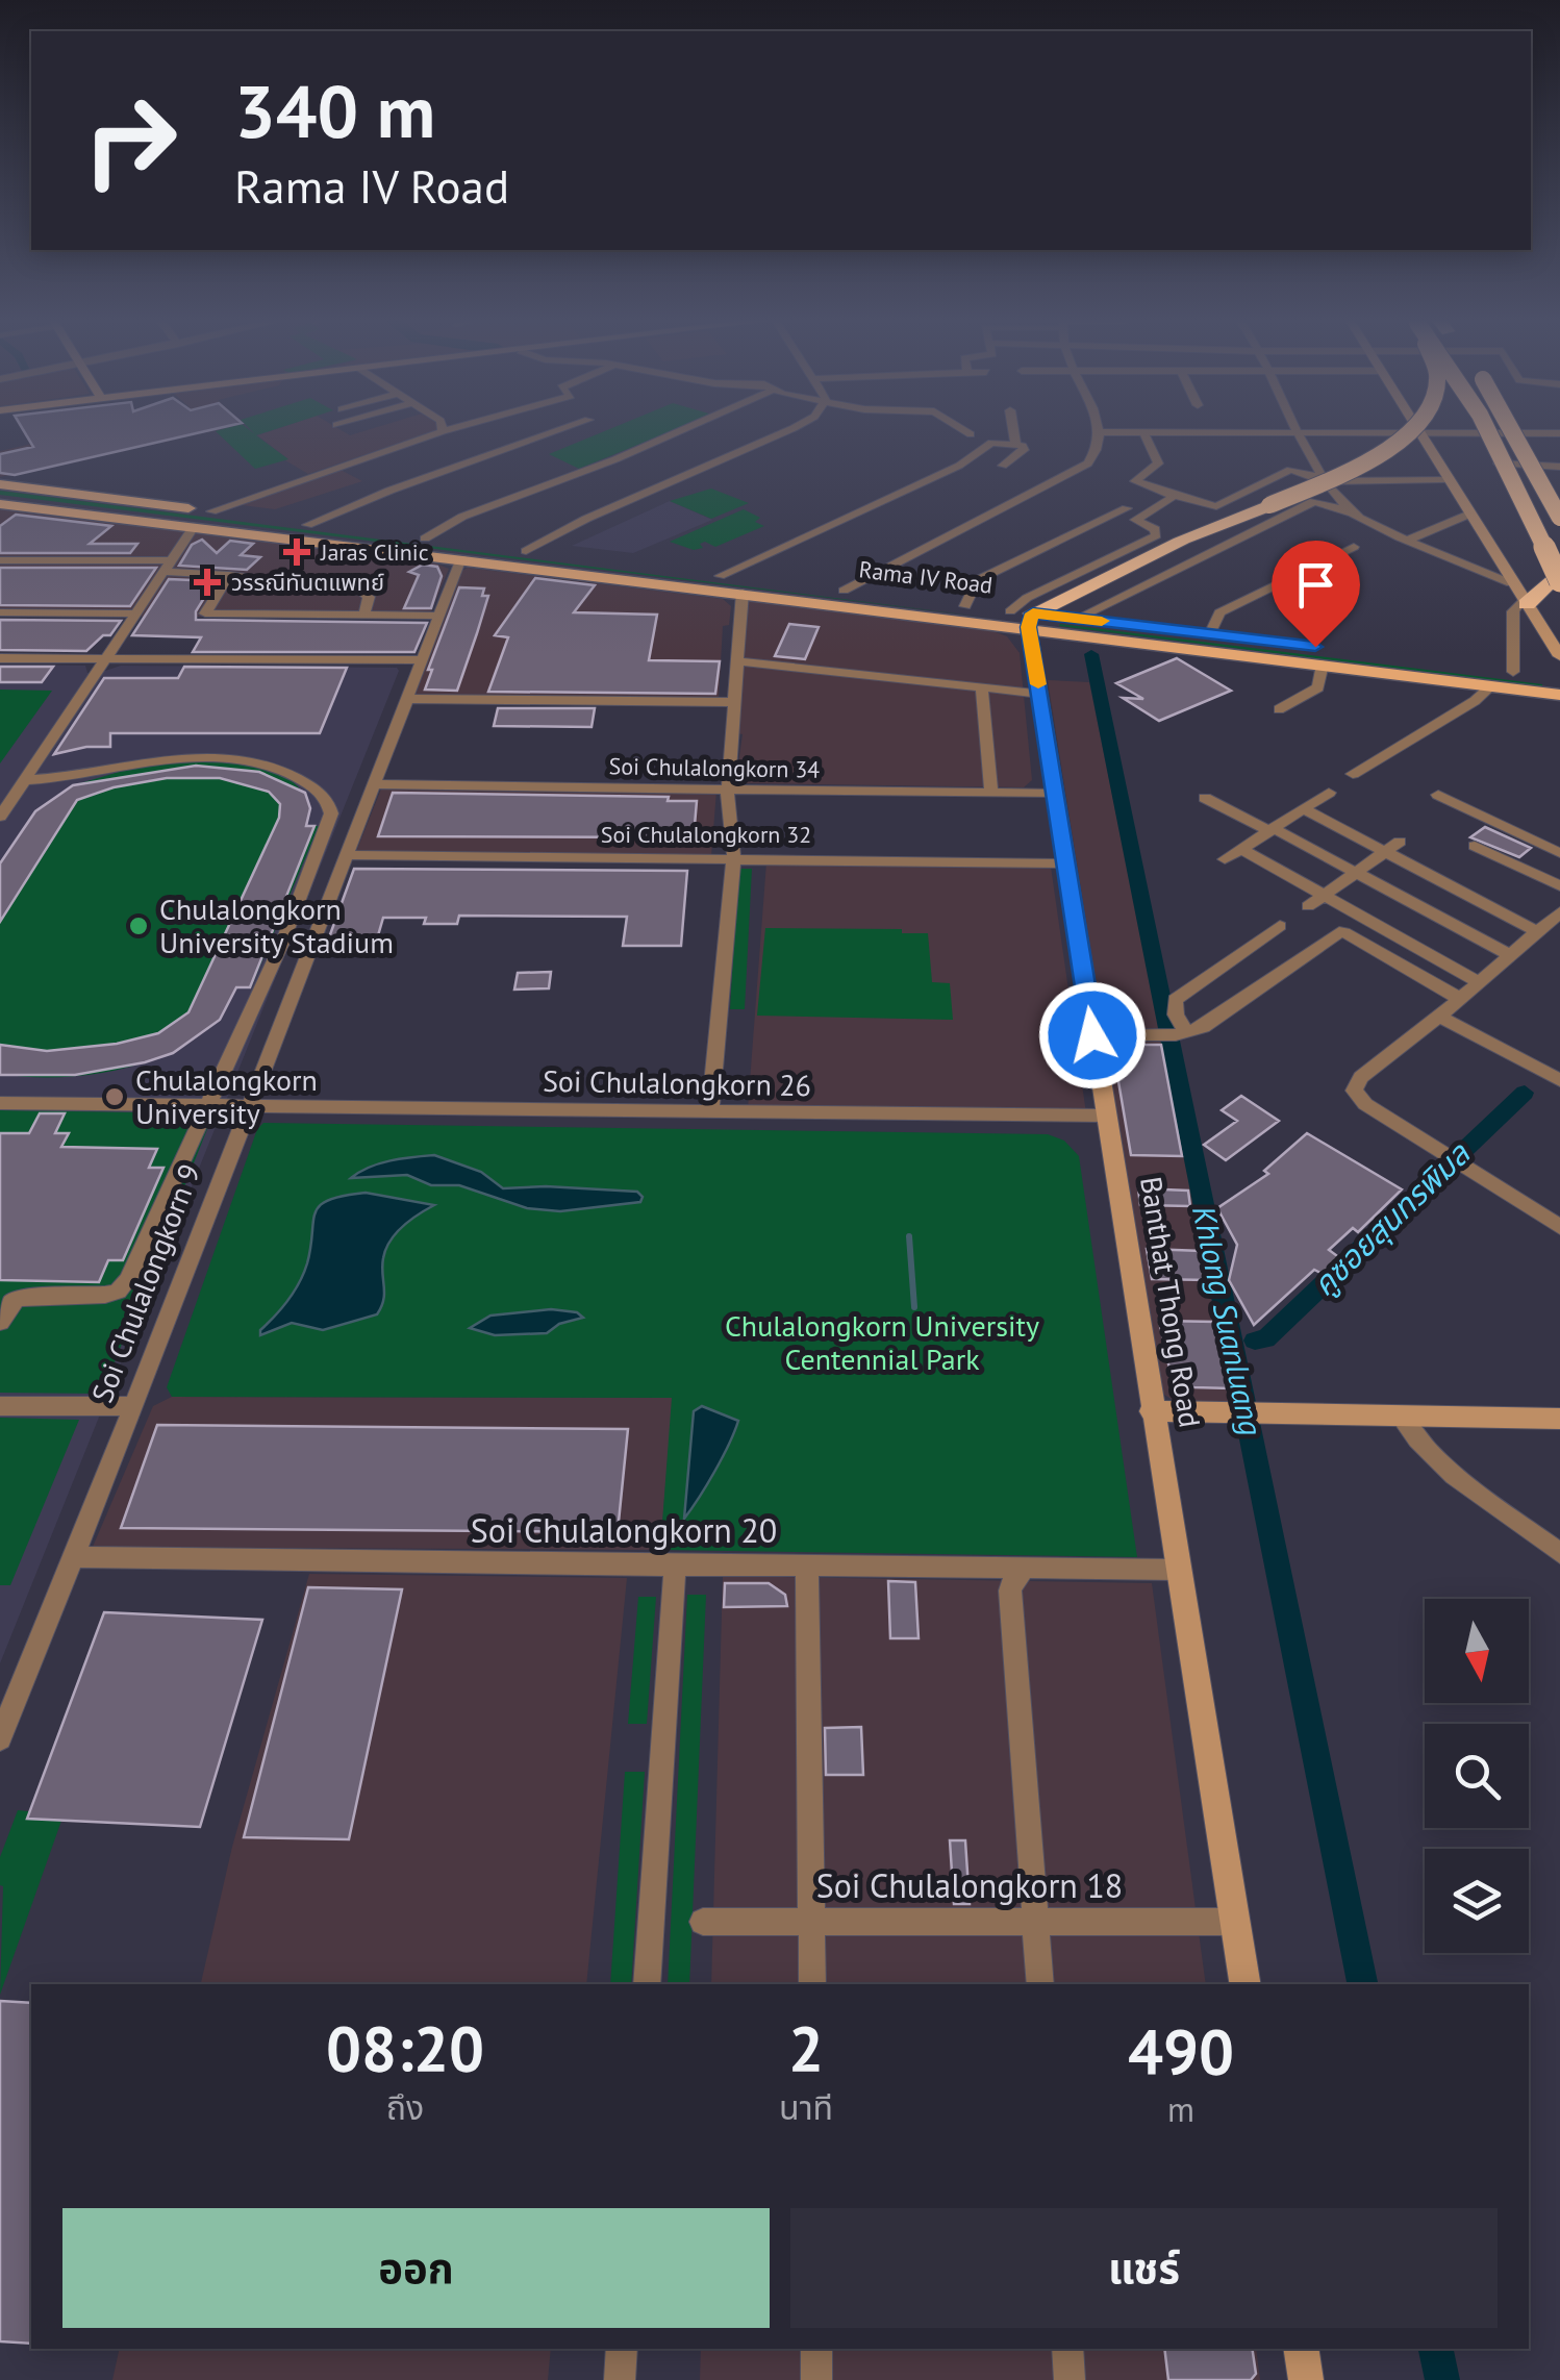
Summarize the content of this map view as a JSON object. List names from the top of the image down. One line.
{"streets":{"main road":["Rama IV Road","Banthat Thong Road"],"street":["Soi Chulalongkorn 34","Soi Chulalongkorn 32","Soi Chulalongkorn 26","Soi Chulalongkorn 9","Soi Chulalongkorn 20","Soi Chulalongkorn 18"]},"crossings":[["Rama IV Road","Soi Chulalongkorn 9"],["Rama IV Road","Banthat Thong Road"],["Soi Chulalongkorn 34","Soi Chulalongkorn 9"],["Soi Chulalongkorn 34","Banthat Thong Road"],["Soi Chulalongkorn 32","Soi Chulalongkorn 9"],["Soi Chulalongkorn 32","Banthat Thong Road"],["Soi Chulalongkorn 26","Soi Chulalongkorn 9"],["Soi Chulalongkorn 26","Banthat Thong Road"],["Soi Chulalongkorn 9","Soi Chulalongkorn 20"],["Banthat Thong Road","Soi Chulalongkorn 20"],["Banthat Thong Road","Soi Chulalongkorn 18"]],"water":["คูซอยสุนทรพิมล","Khlong Suanluang"],"parks":["Chulalongkorn University Centennial Park"],"places":{"health":["Jaras Clinic","วรรณีทันตแพทย์"],"other":["Chulalongkorn University Stadium","Chulalongkorn University"]},"north":"bottom","page":{"turn":["340 m","Rama IV Road"],"eta":["08:20","ถึง","2","นาที","490","m"],"buttons":["ออก","แชร์"]}}
